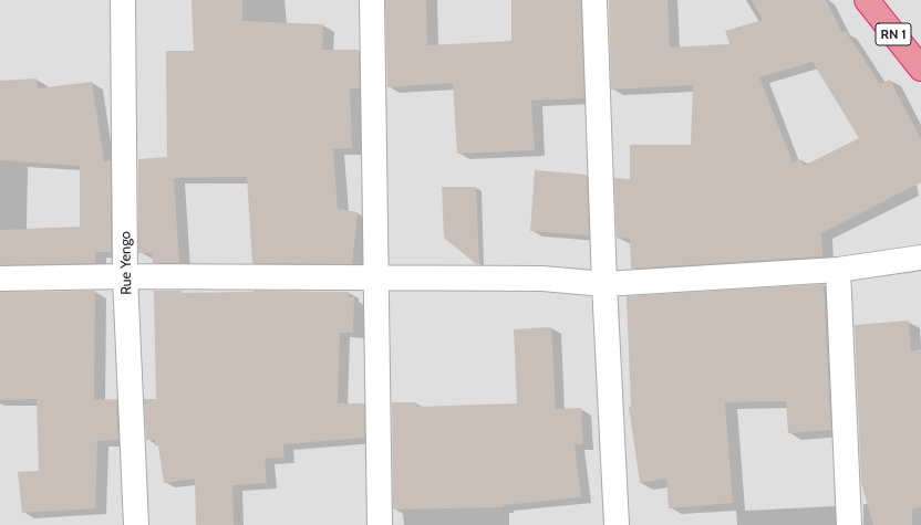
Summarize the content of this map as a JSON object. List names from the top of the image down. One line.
{"streets":{"highway":["RN 1"],"street":["Rue Yengo"]}}
